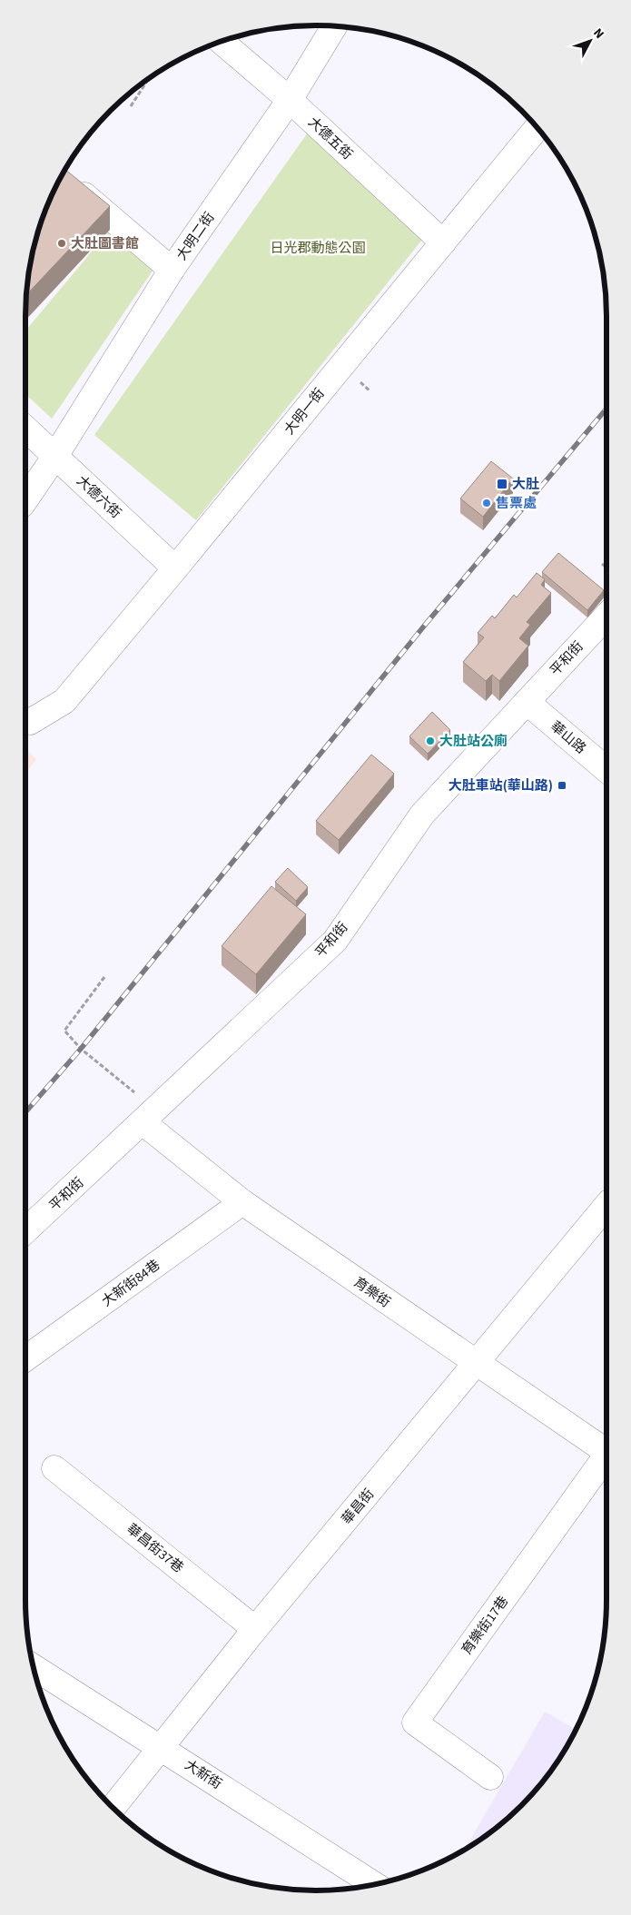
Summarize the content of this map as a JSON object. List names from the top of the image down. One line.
{"streets":{"street":["大德五街","大明二街","大明一街","大德六街","平和街","華山路","大新街84巷","育樂街","華昌街","華昌街37巷","育樂街17巷","大新街"]},"crossings":[["大德五街","大明二街"],["大德五街","大明一街"],["大明二街","大德六街"],["大明一街","大德六街"],["平和街","華山路"],["平和街","育樂街"],["大新街84巷","育樂街"],["育樂街","華昌街"],["華昌街","華昌街37巷"],["華昌街","大新街"]],"parks":["日光郡動態公園"],"places":{"other":["大肚圖書館","售票處","大肚站公廁"],"transit":["大肚","大肚車站(華山路)"]},"north":"top right"}
